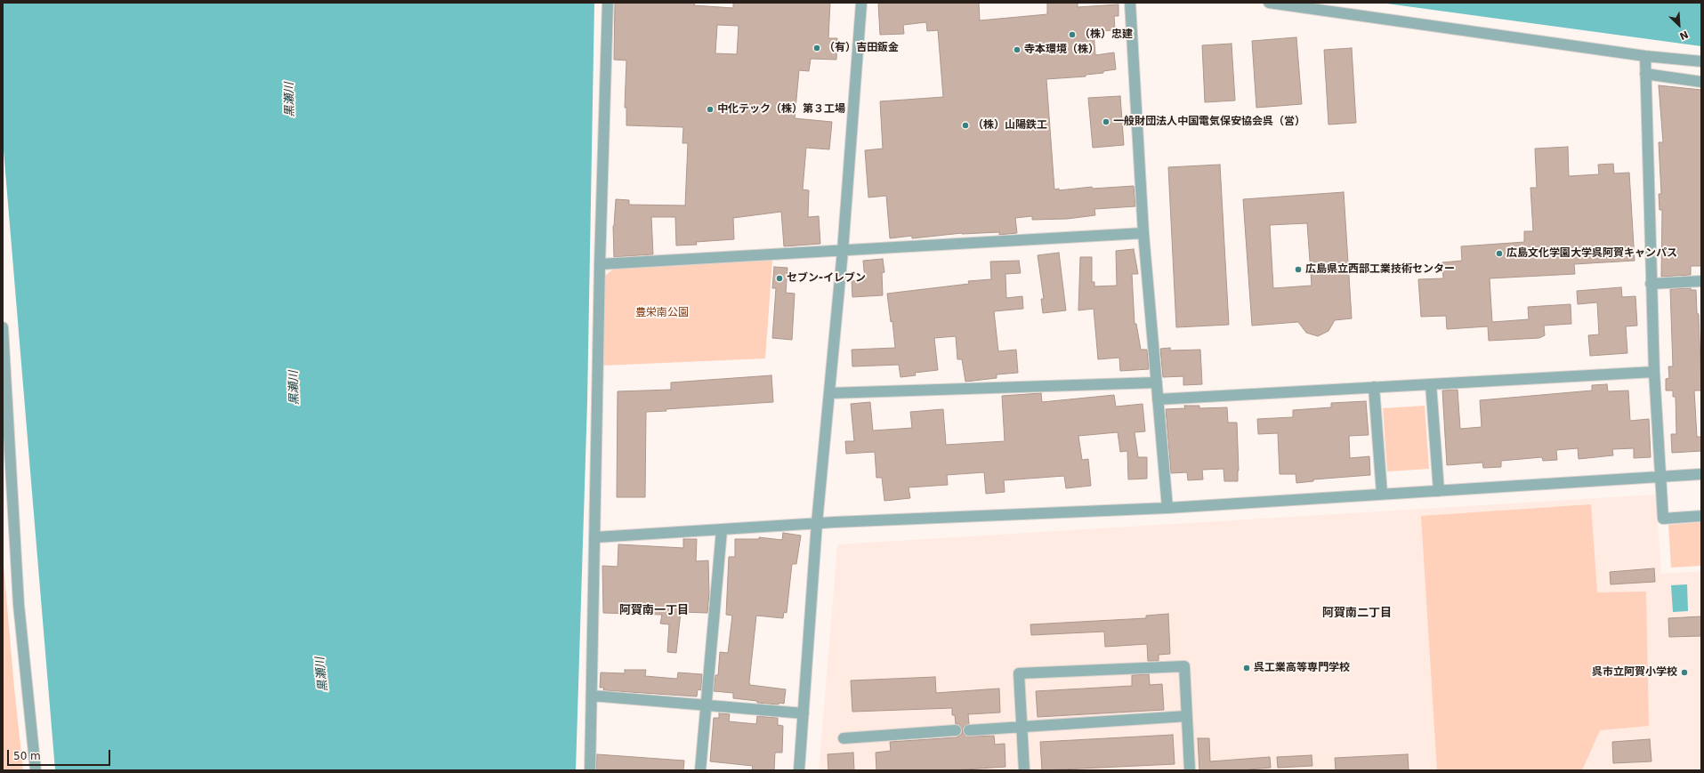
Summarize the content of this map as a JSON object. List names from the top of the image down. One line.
{"districts":["阿賀南一丁目","阿賀南二丁目"],"water":["黒瀬川"],"parks":["豊栄南公園"],"places":["（株）忠建","（有）吉田鈑金","寺本環境（株）","中化テック（株）第３工場","一般財団法人中国電気保安協会呉（営）","（株）山陽鉄工","広島文化学園大学呉阿賀キャンパス","広島県立西部工業技術センター","セブン-イレブン","呉工業高等専門学校","呉市立阿賀小学校"],"scale_bar":"50 m","north":"bottom right"}
